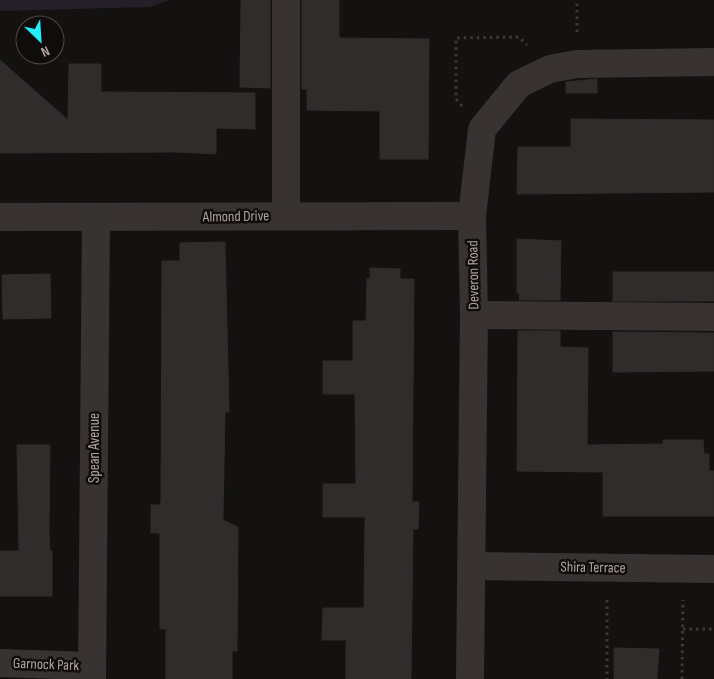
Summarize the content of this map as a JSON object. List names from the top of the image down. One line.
{"streets":{"street":["Almond Drive","Deveron Road","Spean Avenue","Shira Terrace","Garnock Park"]},"crossings":[["Almond Drive","Deveron Road"],["Almond Drive","Spean Avenue"],["Deveron Road","Shira Terrace"],["Spean Avenue","Garnock Park"]],"north":"bottom right"}
